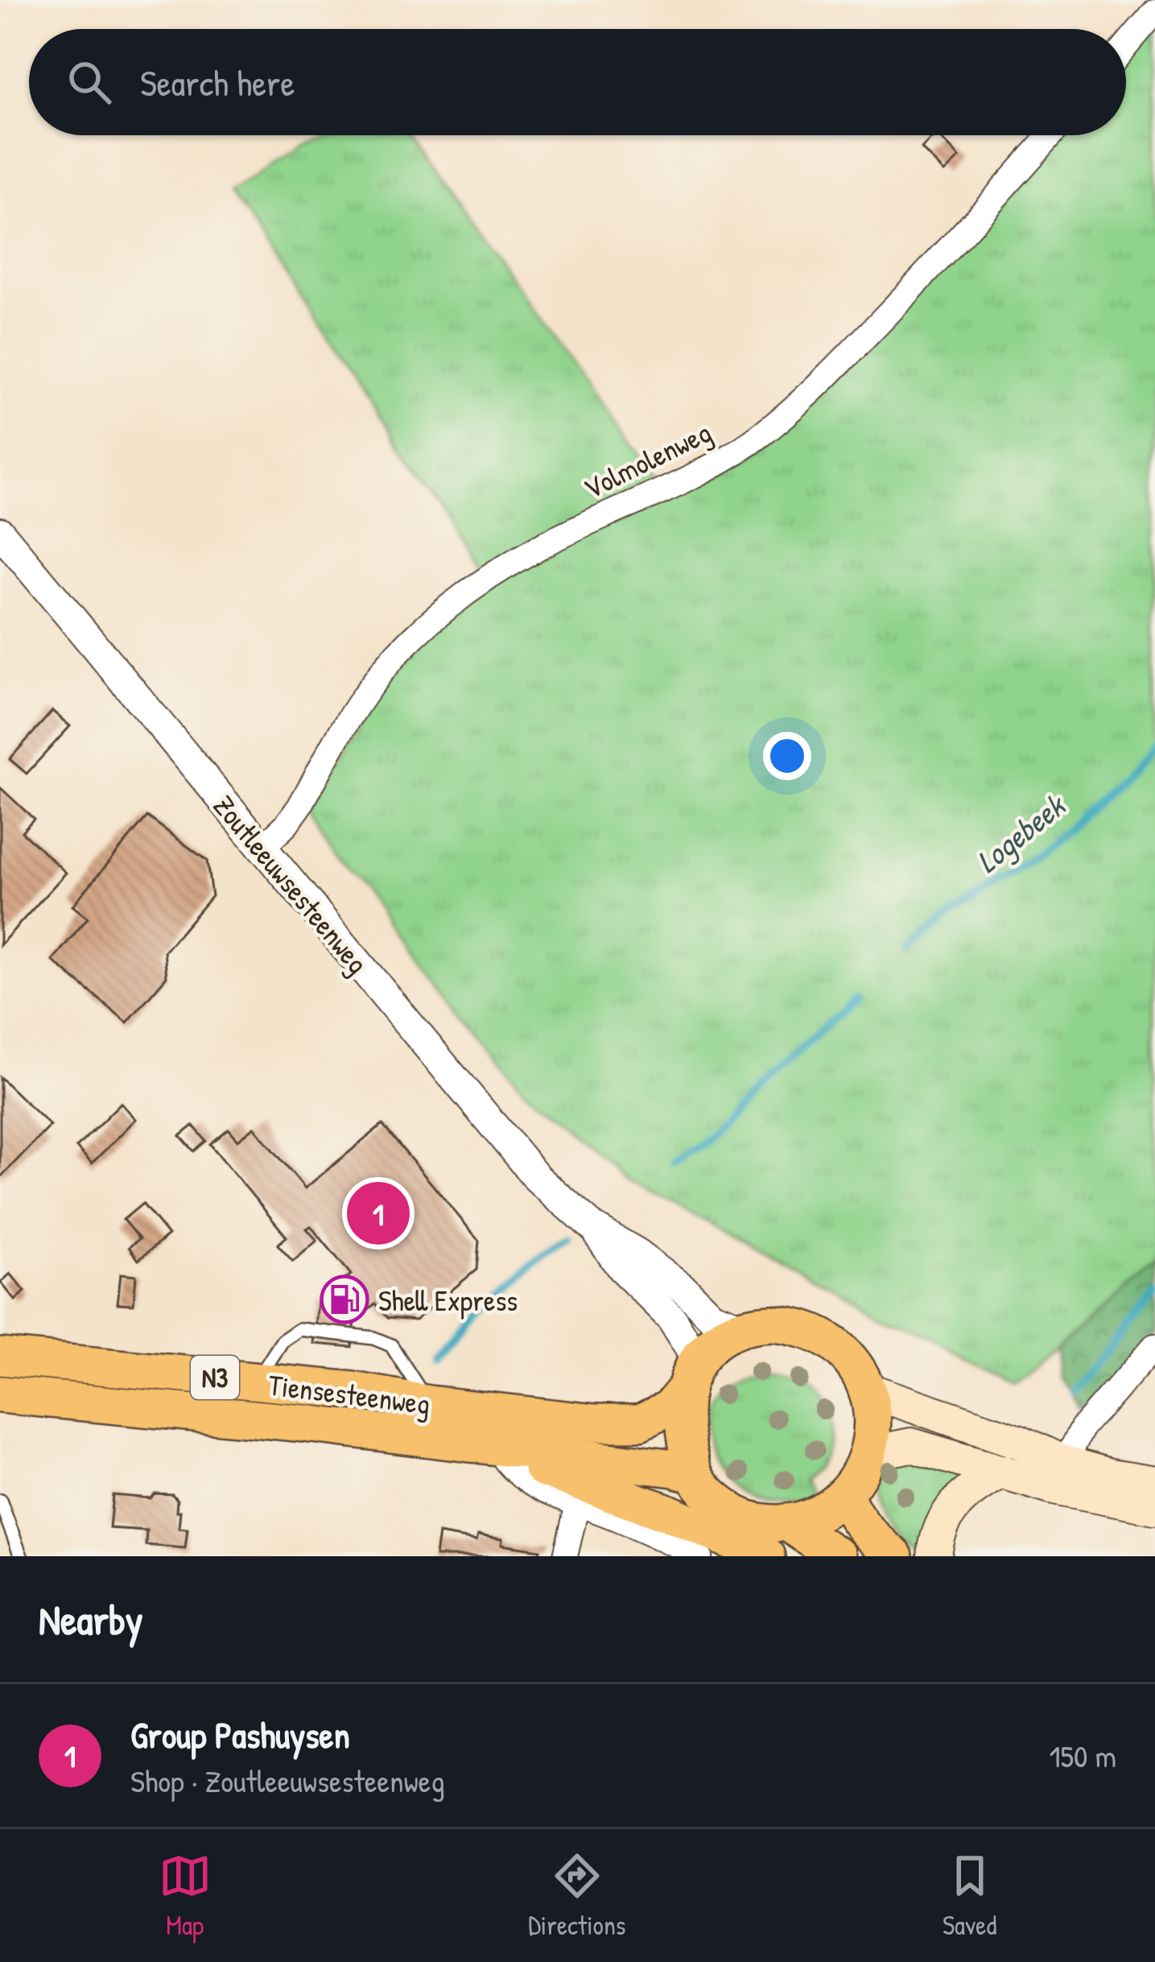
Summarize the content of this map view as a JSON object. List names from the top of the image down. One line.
{"streets":{"main road":["N3","Tiensesteenweg"],"street":["Volmolenweg","Zoutleeuwsesteenweg"]},"crossings":[["Volmolenweg","Zoutleeuwsesteenweg"],["Zoutleeuwsesteenweg","N3"],["Zoutleeuwsesteenweg","Tiensesteenweg"],["N3","Tiensesteenweg"]],"water":["Logebeek"],"places":{"fuel station":["Shell Express"]},"page":{"search":"Search here","pins":"1","heading":"Nearby","list":[{"mark":"1","name":"Group Pashuysen","note":"Shop · Zoutleeuwsesteenweg","value":"150 m"}],"nav":["Map","Directions","Saved"]}}
